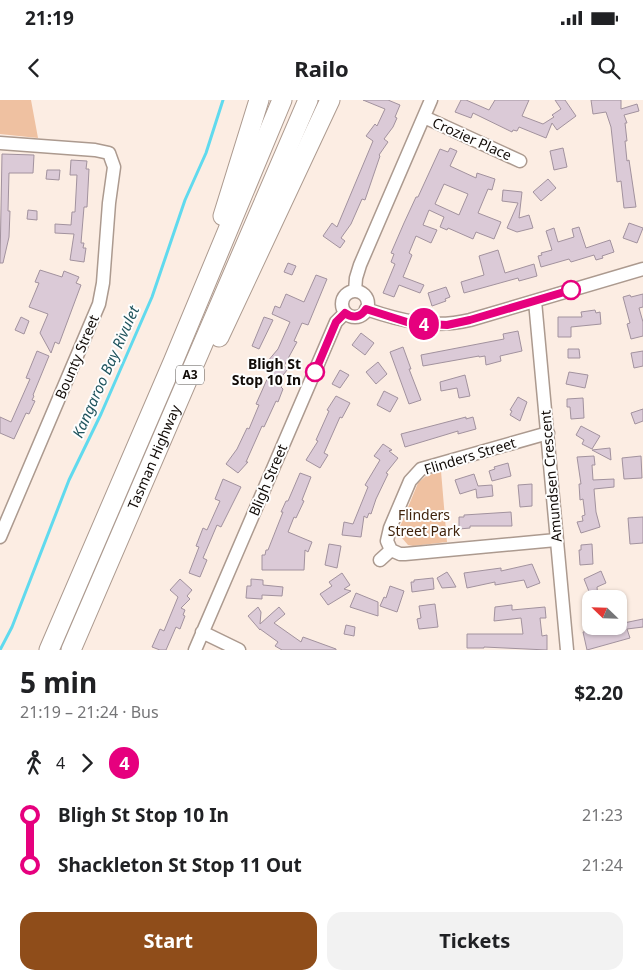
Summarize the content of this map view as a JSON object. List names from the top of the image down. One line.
{"streets":{"highway":["A3","Tasman Highway"],"street":["Crozier Place","Bounty Street","Flinders Street","Amundsen Crescent","Bligh Street"]},"crossings":[["Flinders Street","Amundsen Crescent"]],"water":["Kangaroo Bay Rivulet"],"parks":["Flinders Street Park"],"places":["Bligh St Stop 10 In"],"lines":["bus line 4"],"north":"top left","page":{"status":"21:19","header":"Railo","on_map":"4","heading":["5 min","21:19 – 21:24 · Bus","$2.20"],"legs":["4","4"],"list":[{"name":"Bligh St Stop 10 In","value":"21:23"},{"name":"Shackleton St Stop 11 Out","value":"21:24"}],"buttons":["Start","Tickets"]}}
